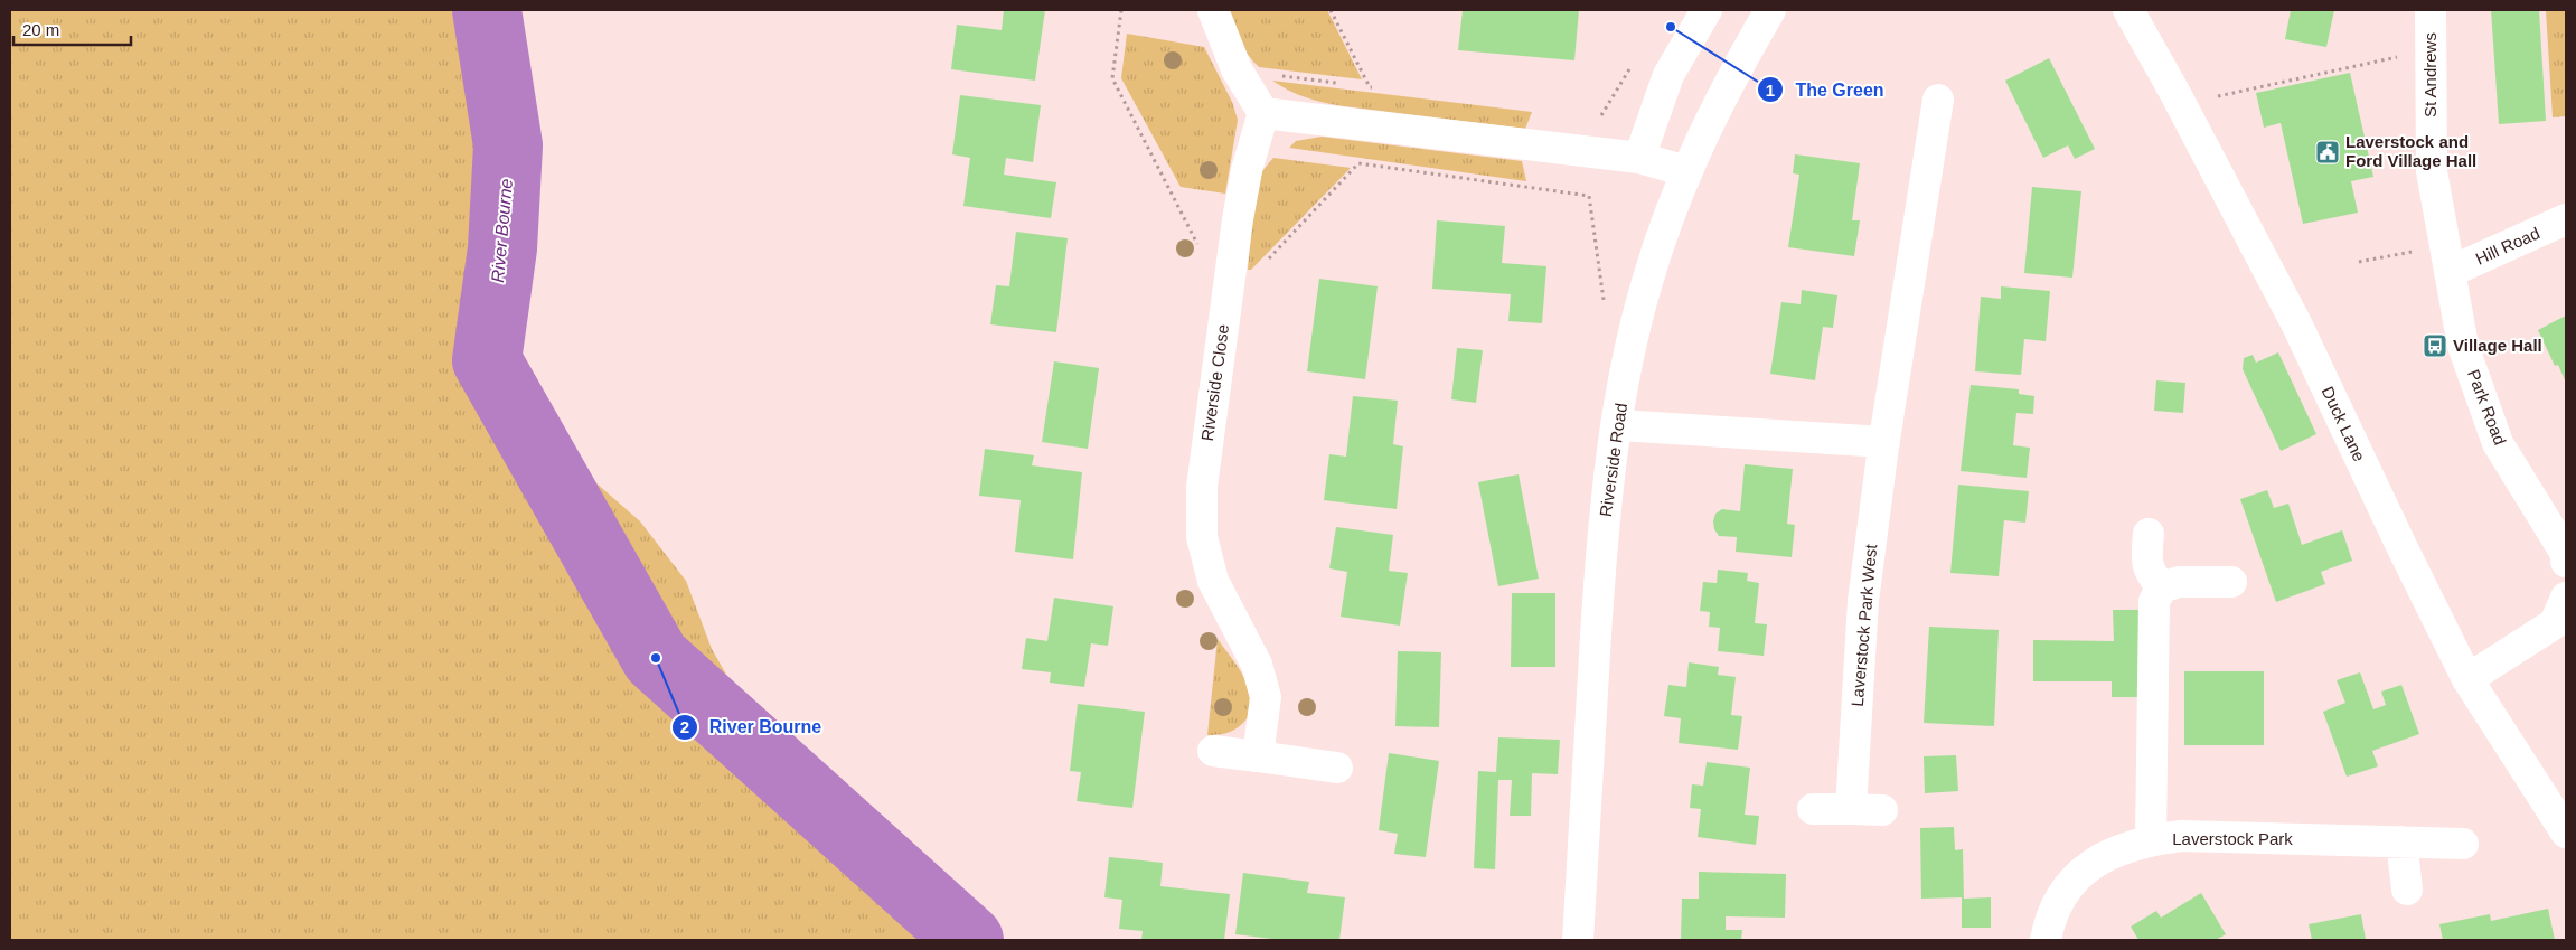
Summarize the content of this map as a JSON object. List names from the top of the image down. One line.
{"streets":{"street":["St Andrews","Hill Road","Riverside Close","Park Road","Duck Lane","Riverside Road","Laverstock Park West","Laverstock Park"]},"crossings":[["St Andrews","Hill Road"],["St Andrews","Park Road"],["Hill Road","Park Road"]],"water":["River Bourne"],"places":{"other":["The Green","River Bourne"],"public building":["Laverstock and Ford Village Hall"],"bus stop":["Village Hall"]},"scale_bar":"20 m"}
